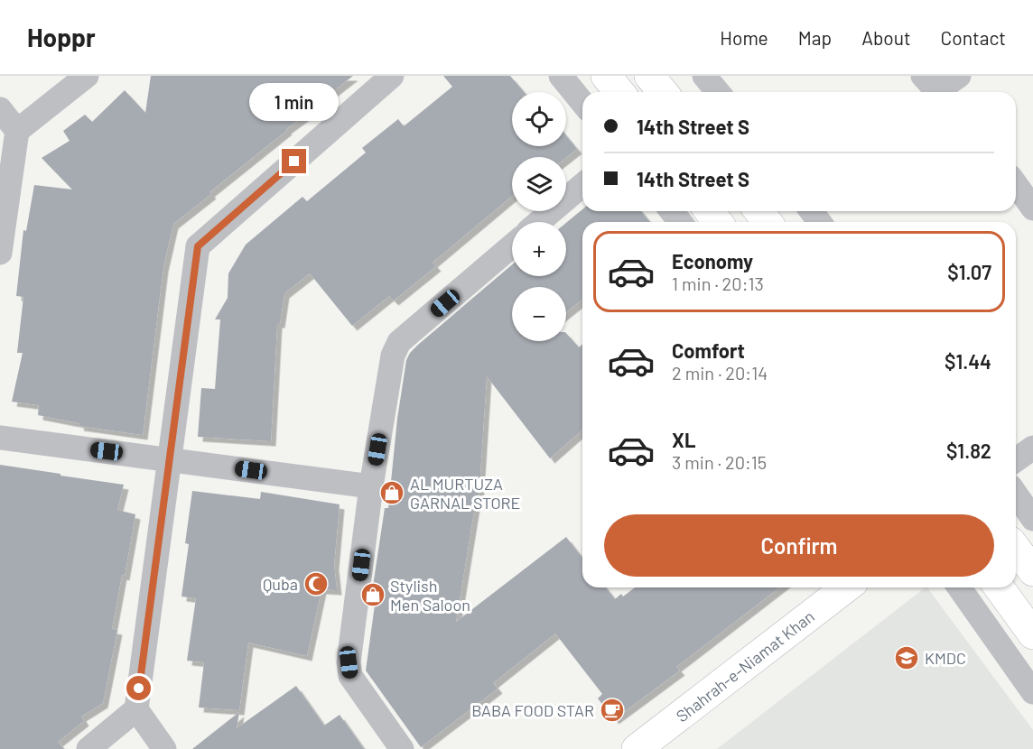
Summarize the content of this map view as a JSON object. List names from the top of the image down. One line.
{"streets":{"main road":["Shahrah-e-Niamat Khan"]},"places":{"shop":["AL MURTUZA GARNAL STORE","Stylish Men Saloon"],"mosque":["Quba"],"school or university":["KMDC"],"cafe":["BABA FOOD STAR"]},"page":{"header":"Hoppr","nav":["Home","Map","About","Contact"],"bubble":"1 min","map_buttons":["+","−"],"banner":["14th Street S","14th Street S"],"list":[{"name":"Economy","note":"1 min · 20:13","value":"$1.07"},{"name":"Comfort","note":"2 min · 20:14","value":"$1.44"},{"name":"XL","note":"3 min · 20:15","value":"$1.82"}],"buttons":"Confirm"}}
